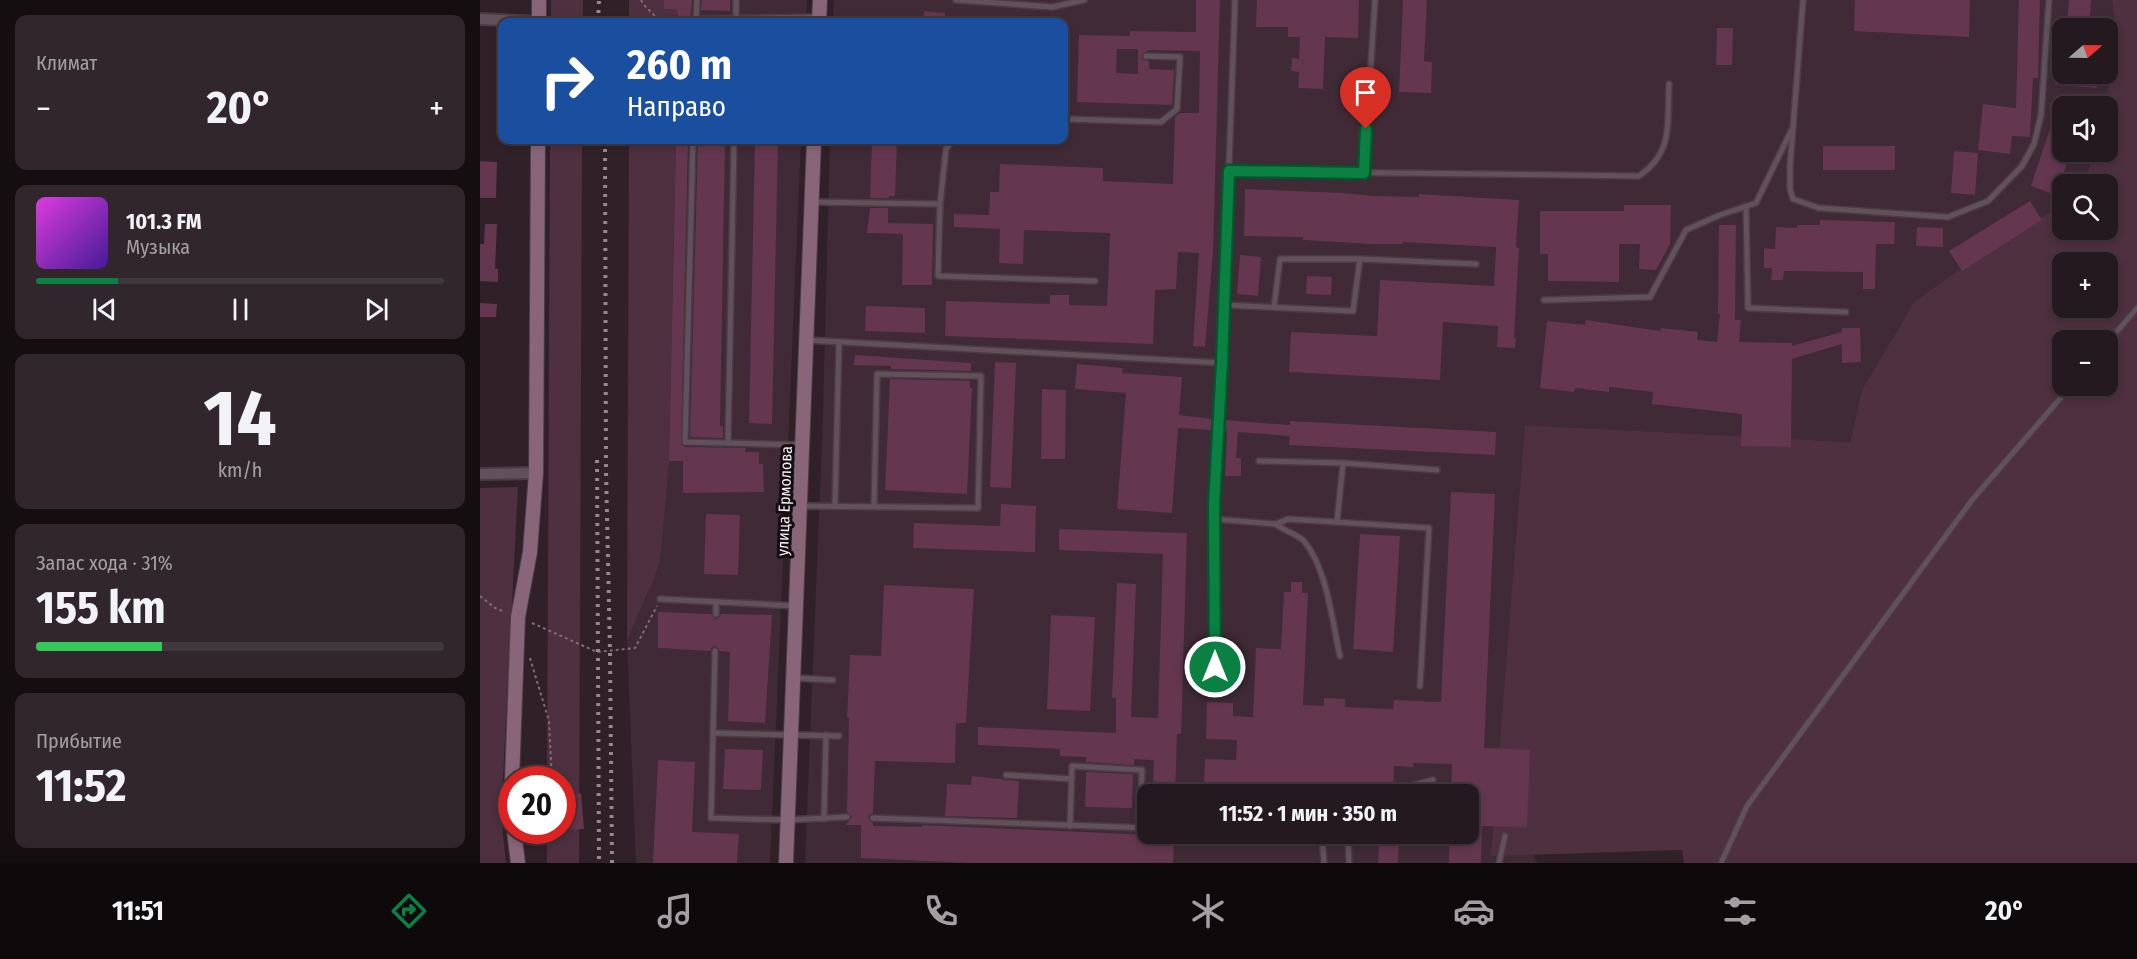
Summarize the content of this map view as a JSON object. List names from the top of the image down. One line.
{"streets":{"main road":["улица Ермолова"]},"north":"right","page":{"tile":["Климат",["14","km/h"],["Запас хода · 31%","155 km"],["Прибытие","11:52"]],"map_buttons":["+","−"],"turn":["260 m","Направо"],"heat":["−","20°","+"],"song":["101.3 FM","Музыка"],"limit":"20","trip":"11:52 · 1 мин · 350 m","tabs":["11:51","20°"]}}
